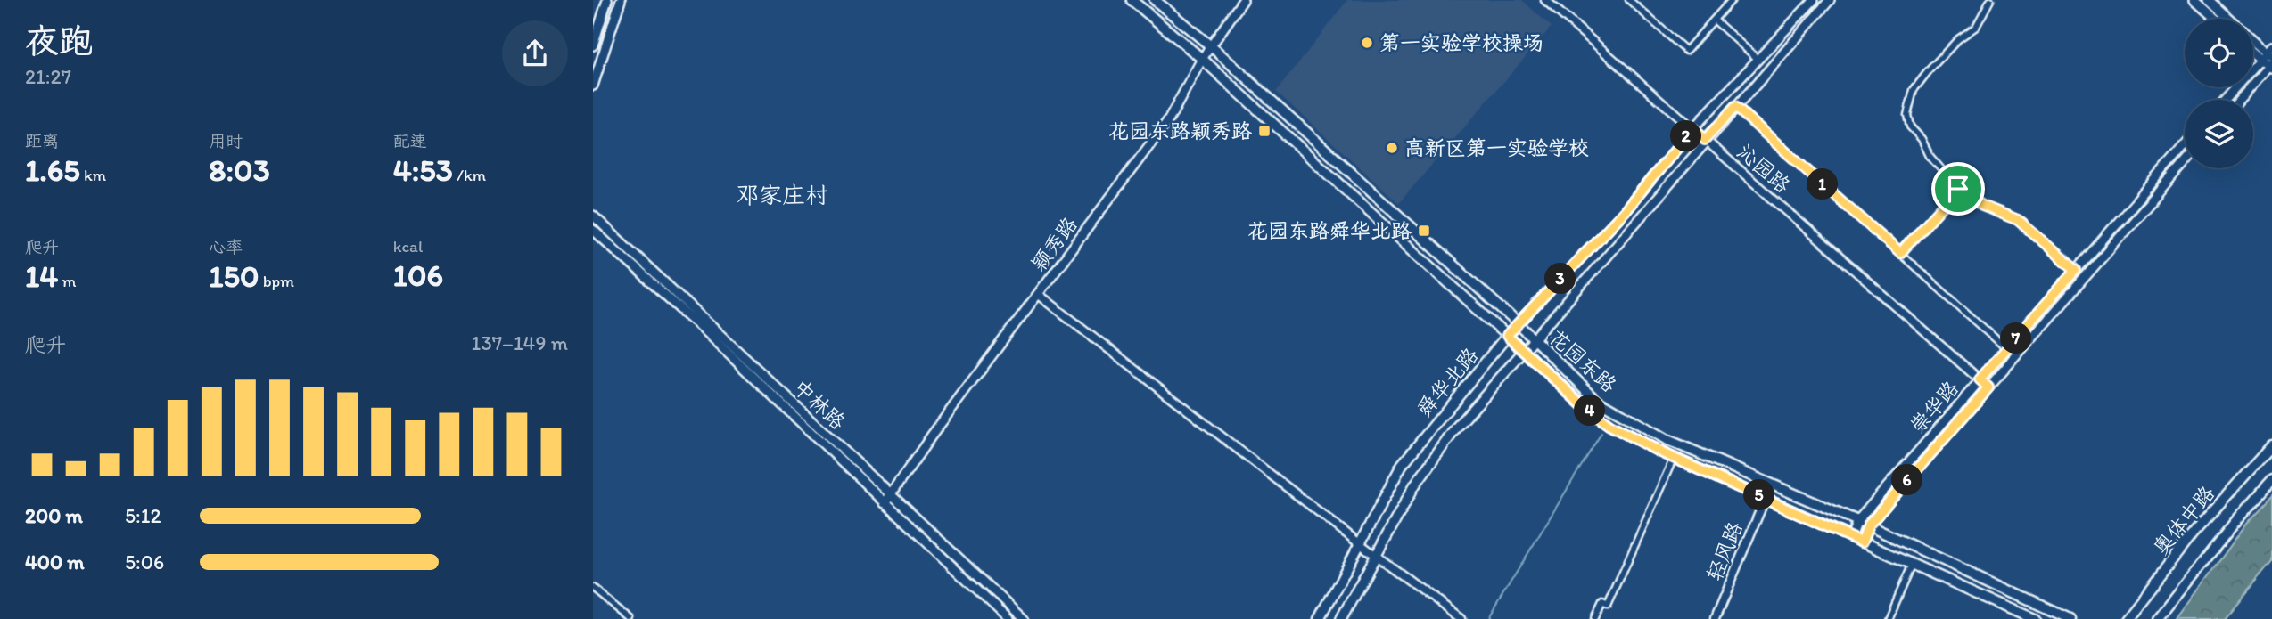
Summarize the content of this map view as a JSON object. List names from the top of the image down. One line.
{"streets":{"main road":["颖秀路","花园东路","舜华北路","中林路","崇华路","奥体中路"],"street":["沁园路","轻风路"]},"crossings":[["沁园路","舜华北路"],["沁园路","崇华路"],["颖秀路","花园东路"],["颖秀路","中林路"],["花园东路","舜华北路"],["花园东路","崇华路"],["花园东路","轻风路"]],"districts":["邓家庄村"],"places":{"other":["第一实验学校操场","高新区第一实验学校"],"transit":["花园东路颖秀路","花园东路舜华北路"]},"page":{"heading":["夜跑","21:27"],"stats":[["距离","1.65 km"],["用时","8:03"],["配速","4:53 /km"],["爬升","14 m"],["心率","150 bpm"],["kcal","106"]],"pins":["2","1","3","7","4","6","5"],"chart":["爬升","137–149 m"],"list":[{"name":"200 m","note":"5:12"},{"name":"400 m","note":"5:06"}]}}
